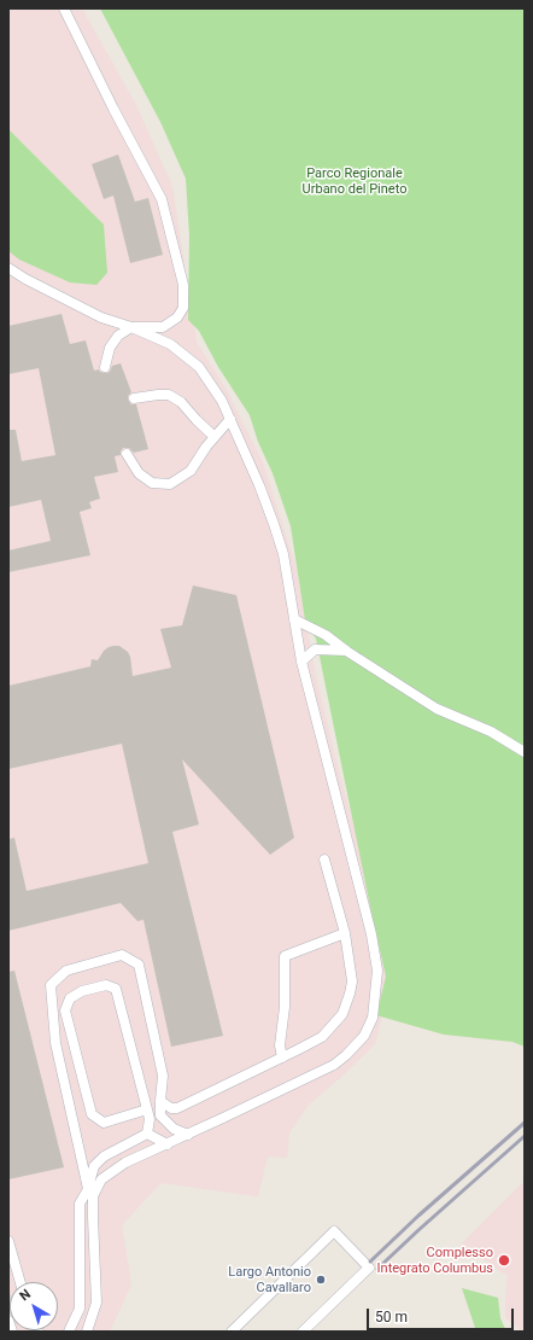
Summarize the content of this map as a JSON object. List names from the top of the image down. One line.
{"parks":["Parco Regionale Urbano del Pineto"],"places":["Complesso Integrato Columbus","Largo Antonio Cavallaro"],"scale_bar":"50 m","north":"top left"}
